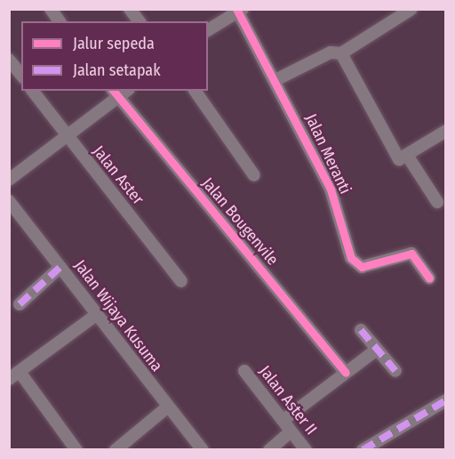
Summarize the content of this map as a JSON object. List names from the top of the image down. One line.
{"streets":{"street":["Jalan Meranti","Jalan Aster","Jalan Bougenvile","Jalan Wijaya Kusuma","Jalan Aster II"]},"legend":["Jalur sepeda","Jalan setapak"]}
